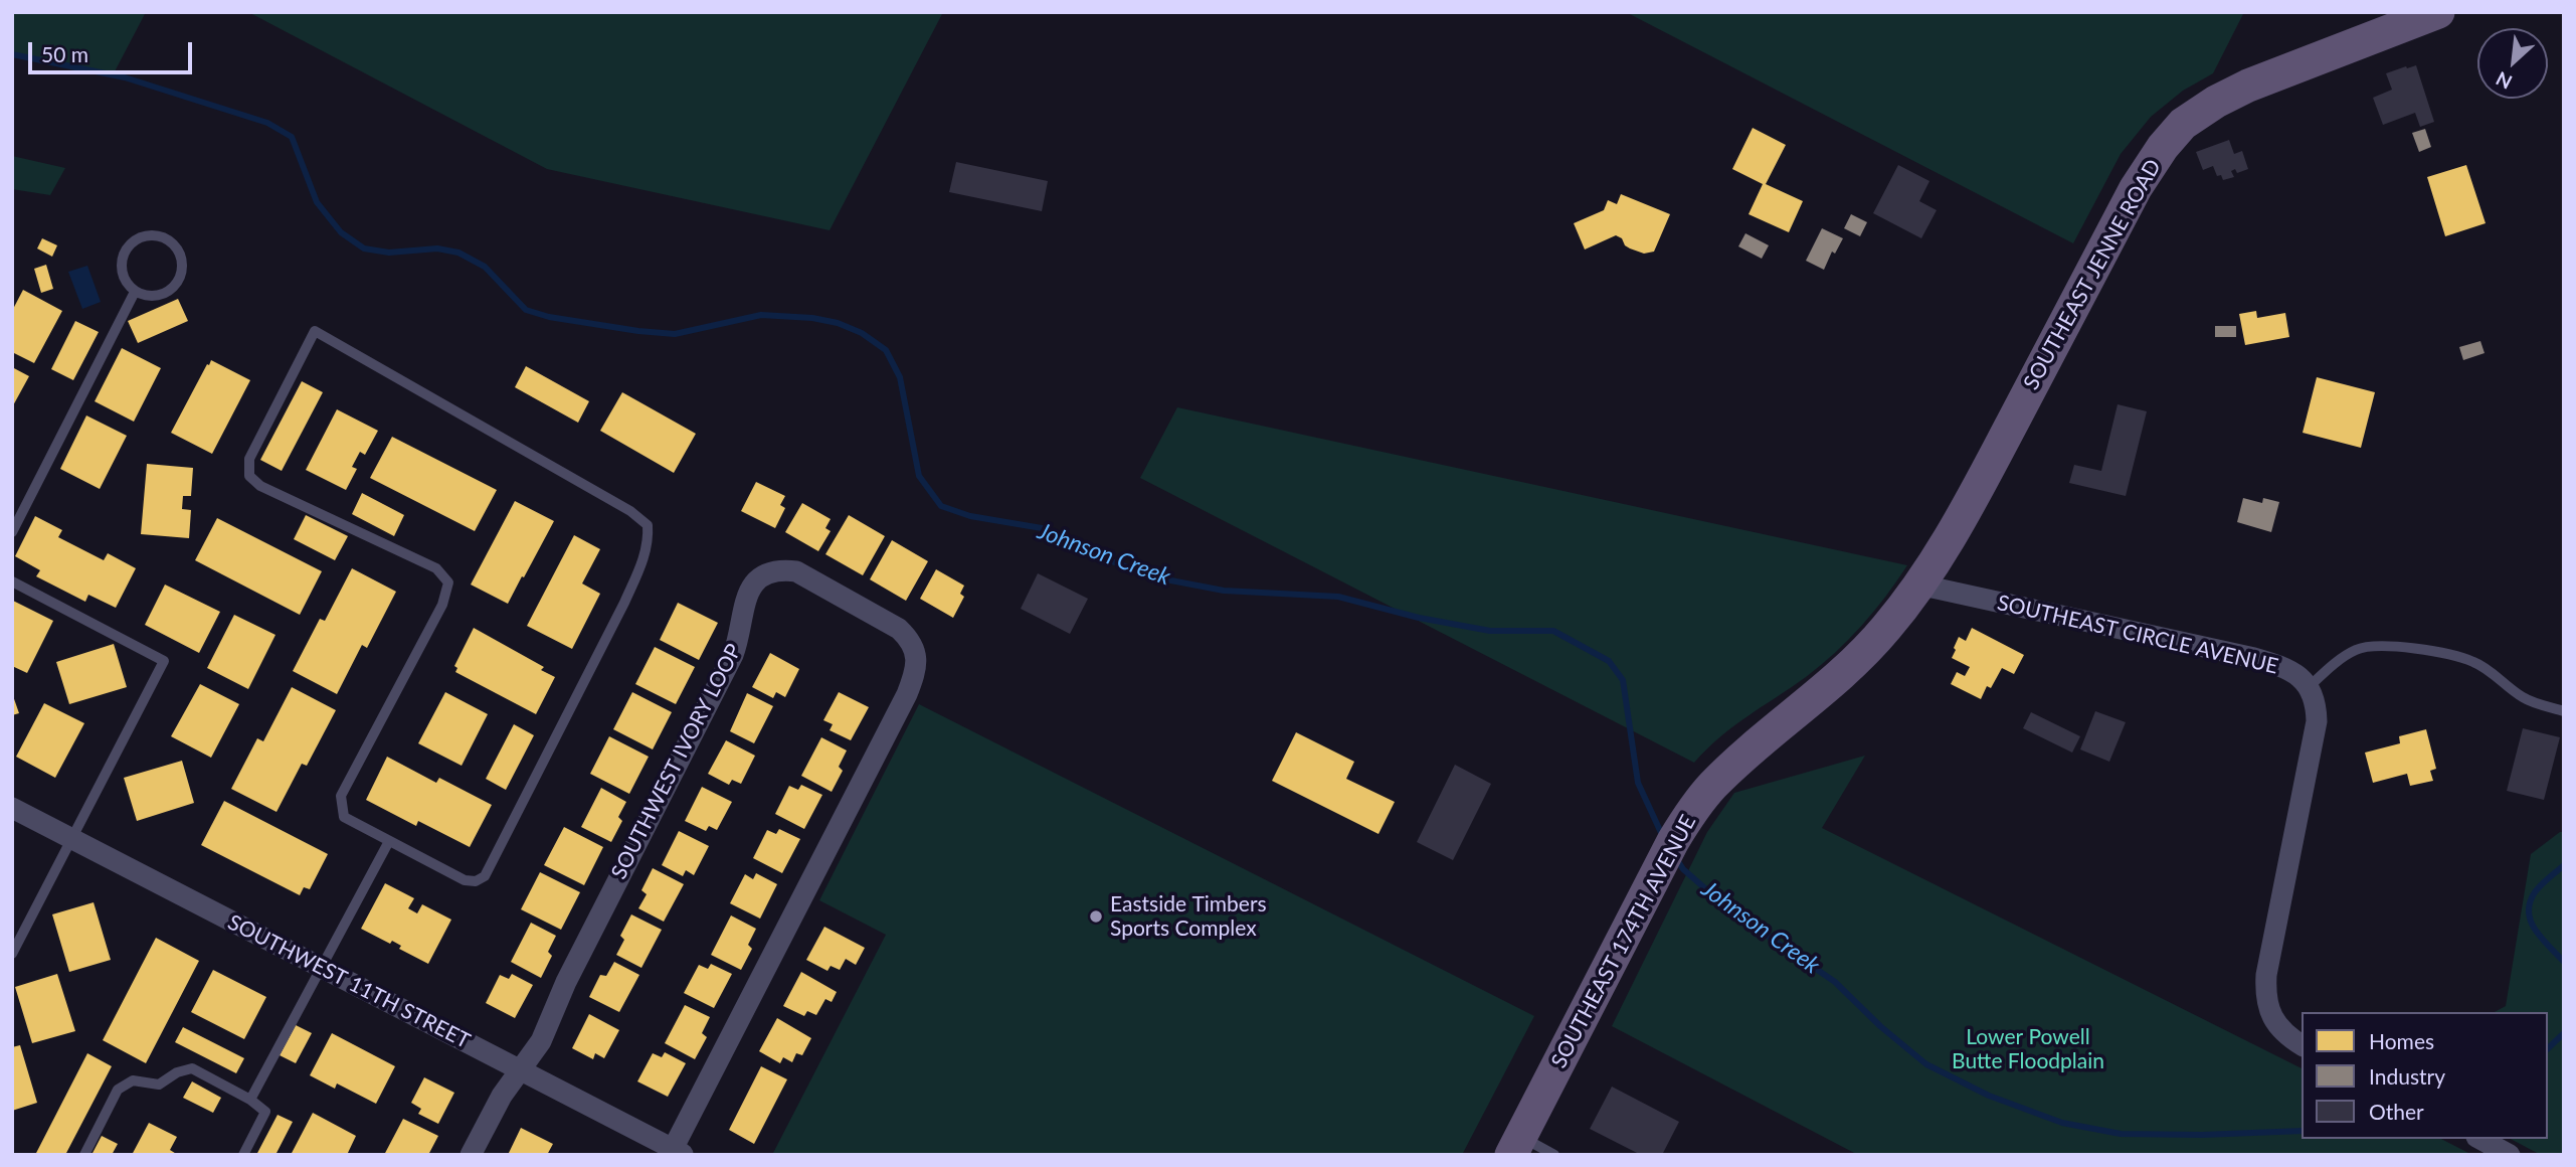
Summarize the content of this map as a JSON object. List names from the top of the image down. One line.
{"streets":{"main road":["SOUTHEAST JENNE ROAD","SOUTHEAST 174TH AVENUE"],"street":["SOUTHEAST CIRCLE AVENUE","SOUTHWEST IVORY LOOP","SOUTHWEST 11TH STREET"]},"crossings":[["SOUTHEAST JENNE ROAD","SOUTHEAST 174TH AVENUE"],["SOUTHEAST CIRCLE AVENUE","SOUTHEAST 174TH AVENUE"],["SOUTHWEST IVORY LOOP","SOUTHWEST 11TH STREET"]],"water":["Johnson Creek"],"parks":["Lower Powell Butte Floodplain"],"places":["Eastside Timbers Sports Complex"],"legend":["Homes","Industry","Other"],"scale_bar":"50 m","north":"bottom left"}
